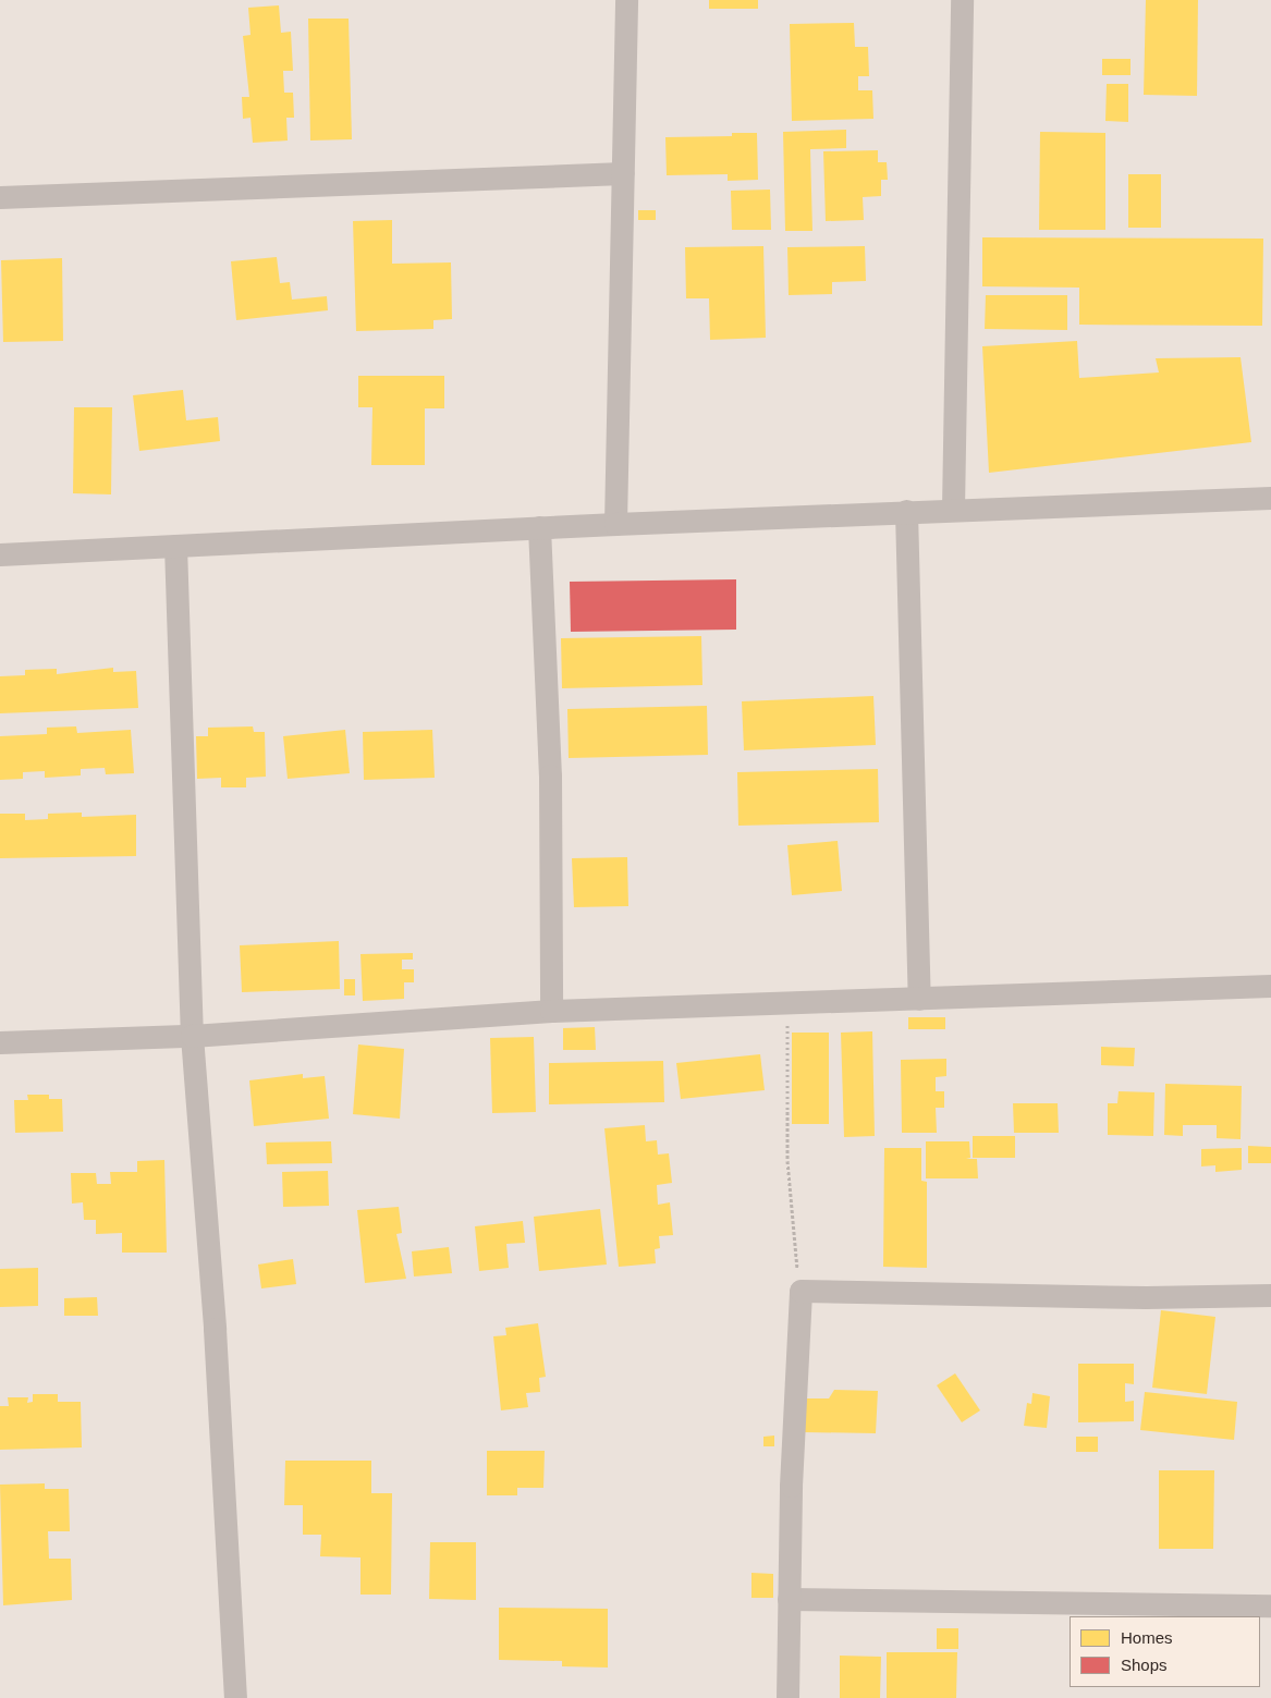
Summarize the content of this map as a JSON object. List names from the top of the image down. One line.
{"legend":["Homes","Shops"]}
